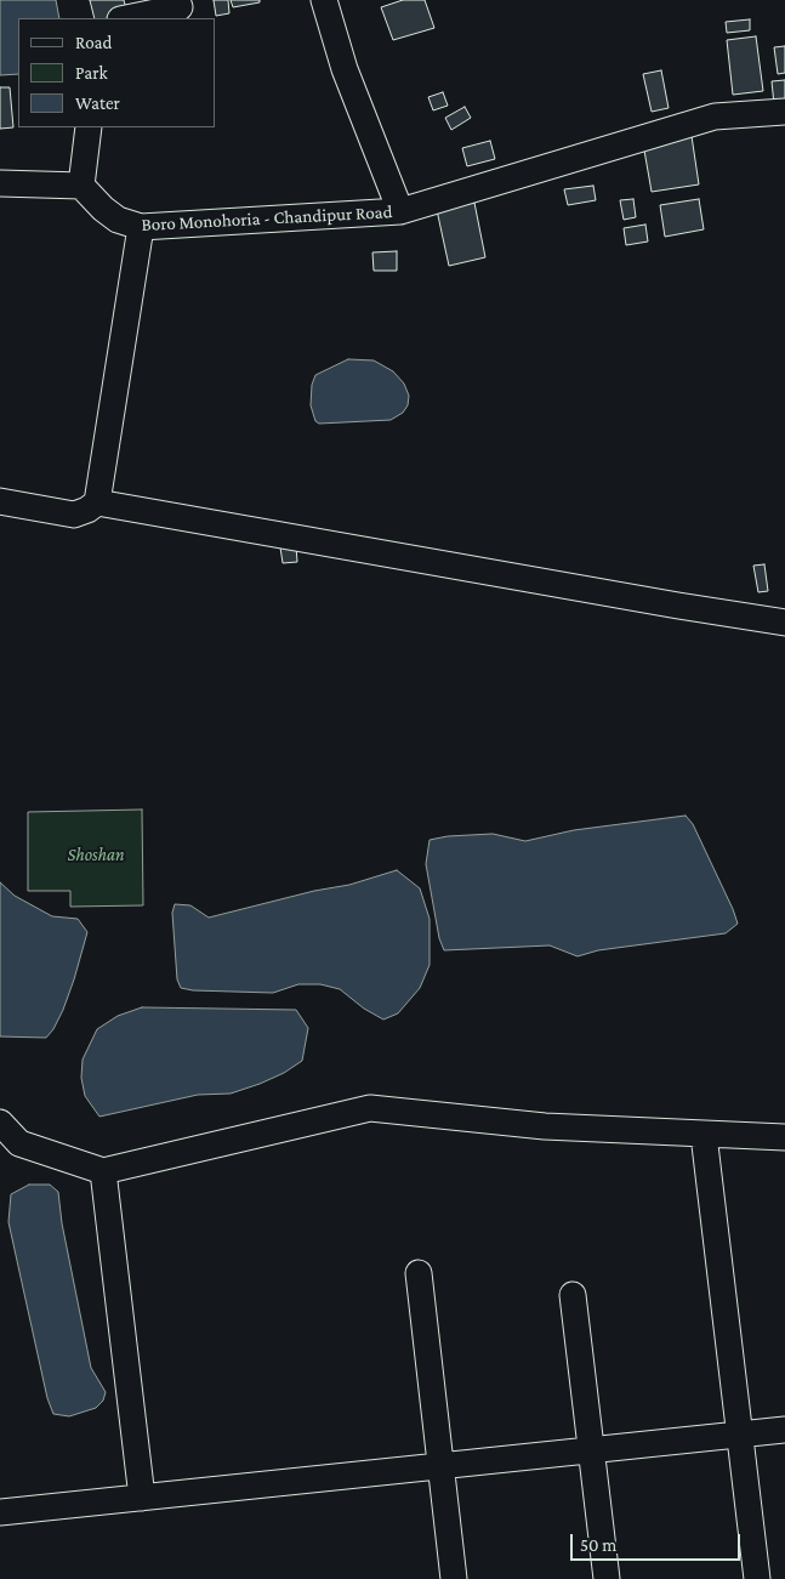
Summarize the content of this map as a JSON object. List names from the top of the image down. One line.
{"streets":{"street":["Boro Monohoria - Chandipur Road"]},"parks":["Shoshan"],"legend":["Road","Park","Water"],"scale_bar":"50 m"}
